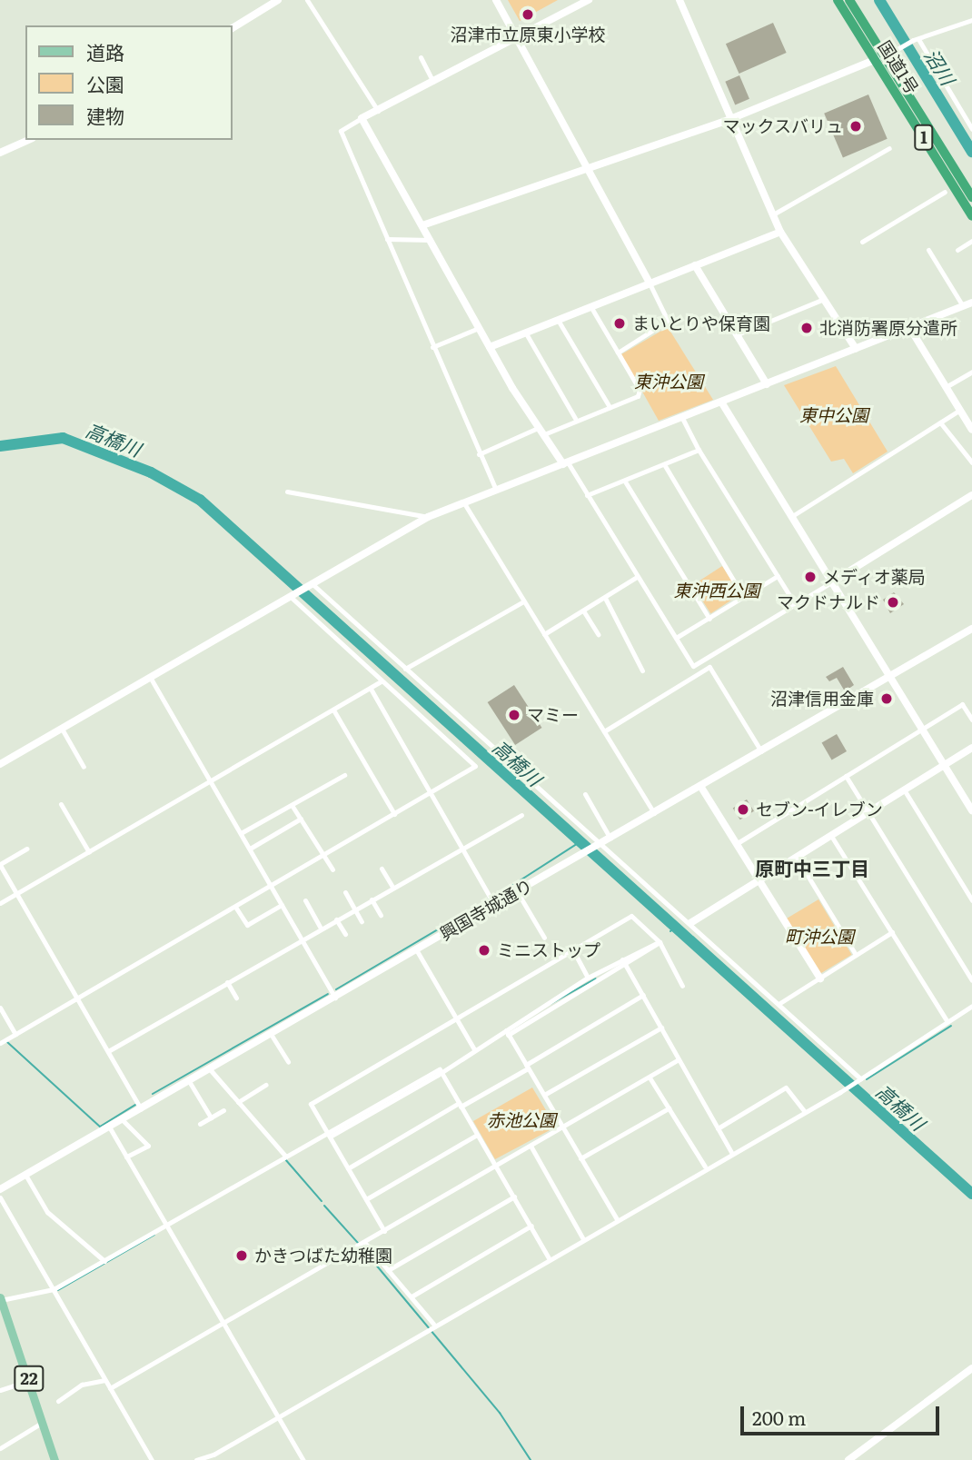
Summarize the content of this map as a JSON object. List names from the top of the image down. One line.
{"streets":{"highway":["国道1号","1"],"main road":["22"],"street":["興国寺城通り"]},"districts":["原町中三丁目"],"water":["沼川","高橋川"],"parks":["東沖公園","東中公園","東沖西公園","町沖公園","赤池公園"],"places":["沼津市立原東小学校","マックスバリュ","まいとりや保育園","北消防署原分遣所","メディオ薬局","マクドナルド","沼津信用金庫","マミー","セブン-イレブン","ミニストップ","かきつばた幼稚園"],"legend":["道路","公園","建物"],"scale_bar":"200 m"}
